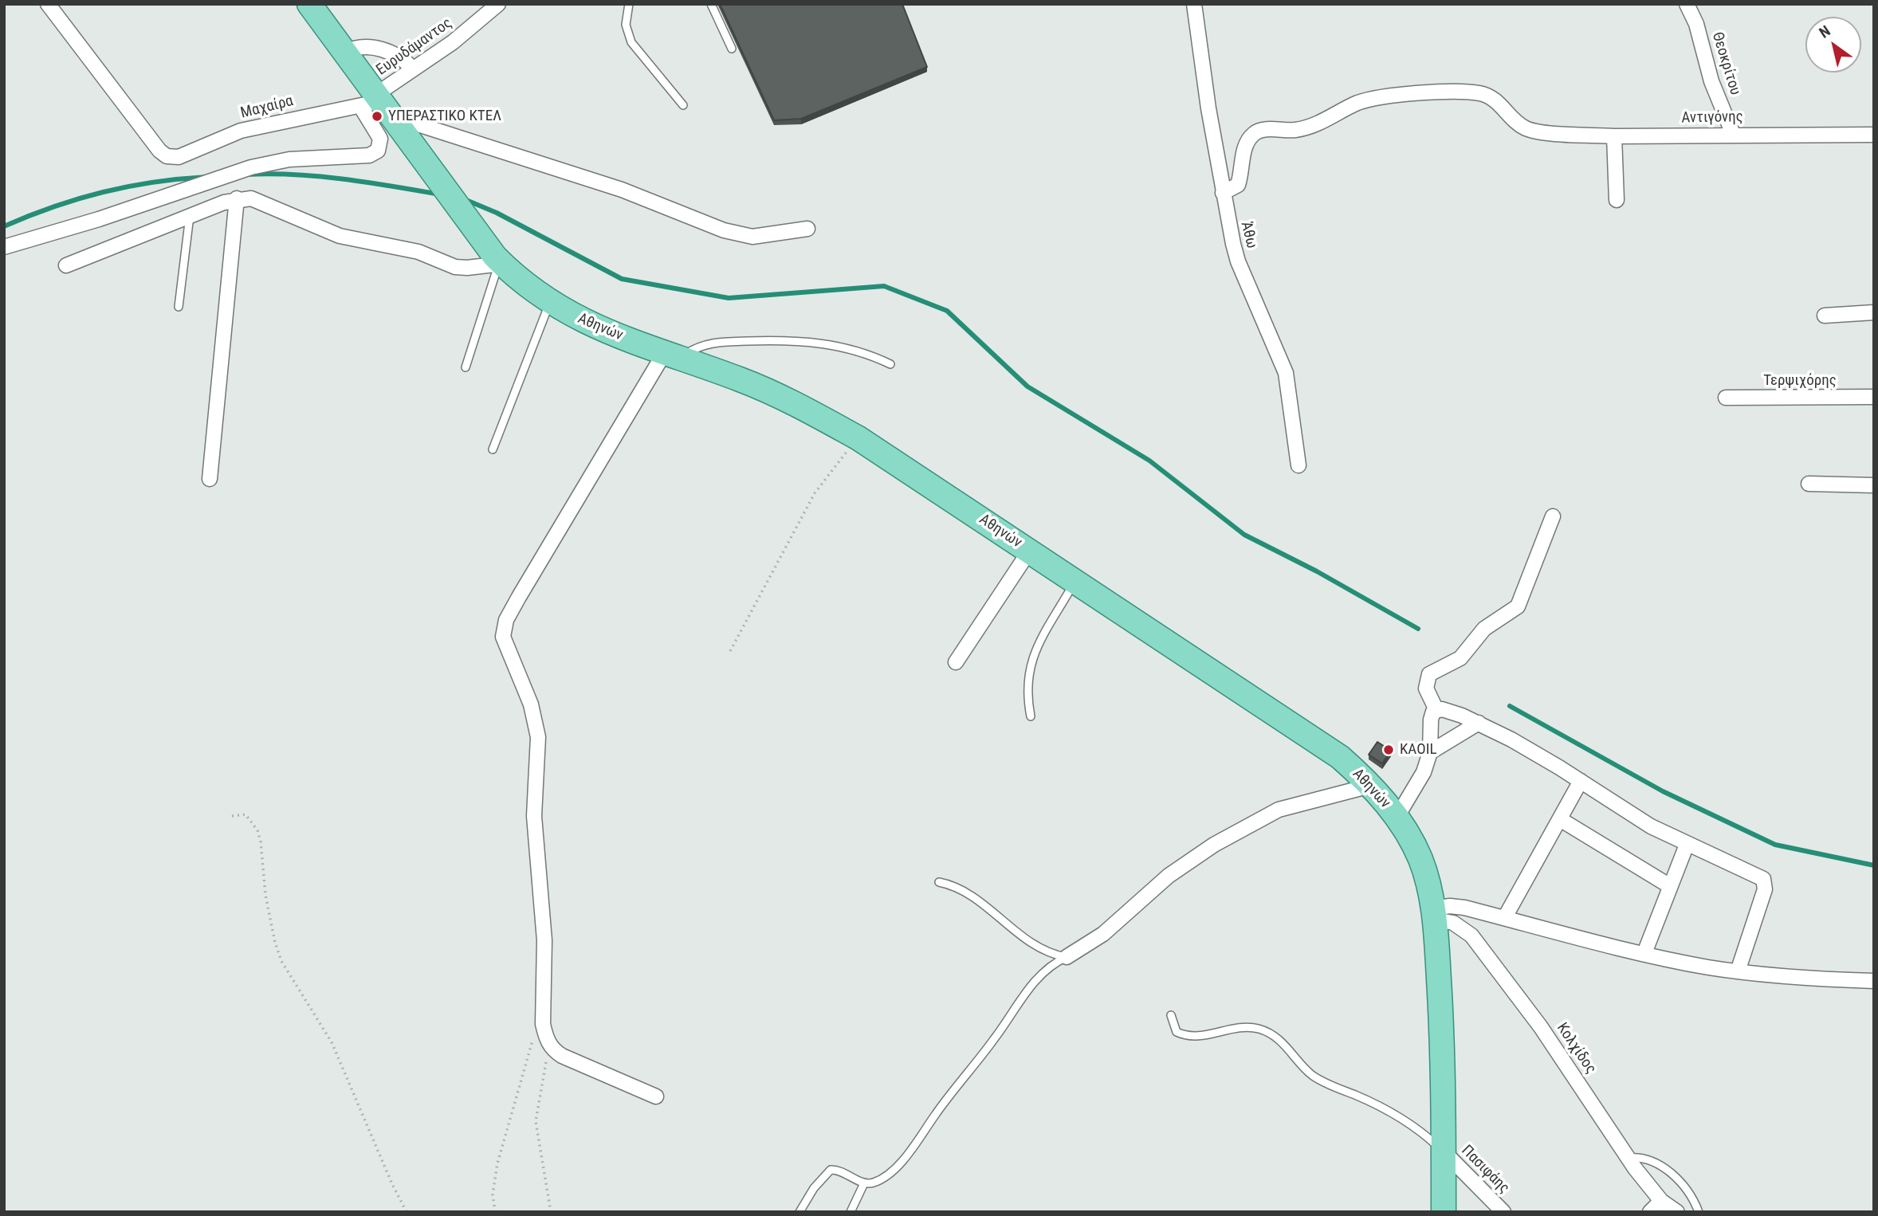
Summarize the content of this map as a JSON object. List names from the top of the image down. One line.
{"streets":{"main road":["Αθηνών"],"street":["Ευρυδάμαντος","Θεοκρίτου","Μαχαίρα","Αντιγόνης","Άθω","Τερψιχόρης","Κολχίδος","Πασιφάης"]},"crossings":[["Ευρυδάμαντος","Μαχαίρα"],["Ευρυδάμαντος","Αθηνών"],["Θεοκρίτου","Αντιγόνης"],["Μαχαίρα","Αθηνών"],["Αντιγόνης","Άθω"],["Αθηνών","Κολχίδος"],["Αθηνών","Πασιφάης"]],"places":["ΥΠΕΡΑΣΤΙΚΟ ΚΤΕΛ","KAOIL"],"north":"top left"}
